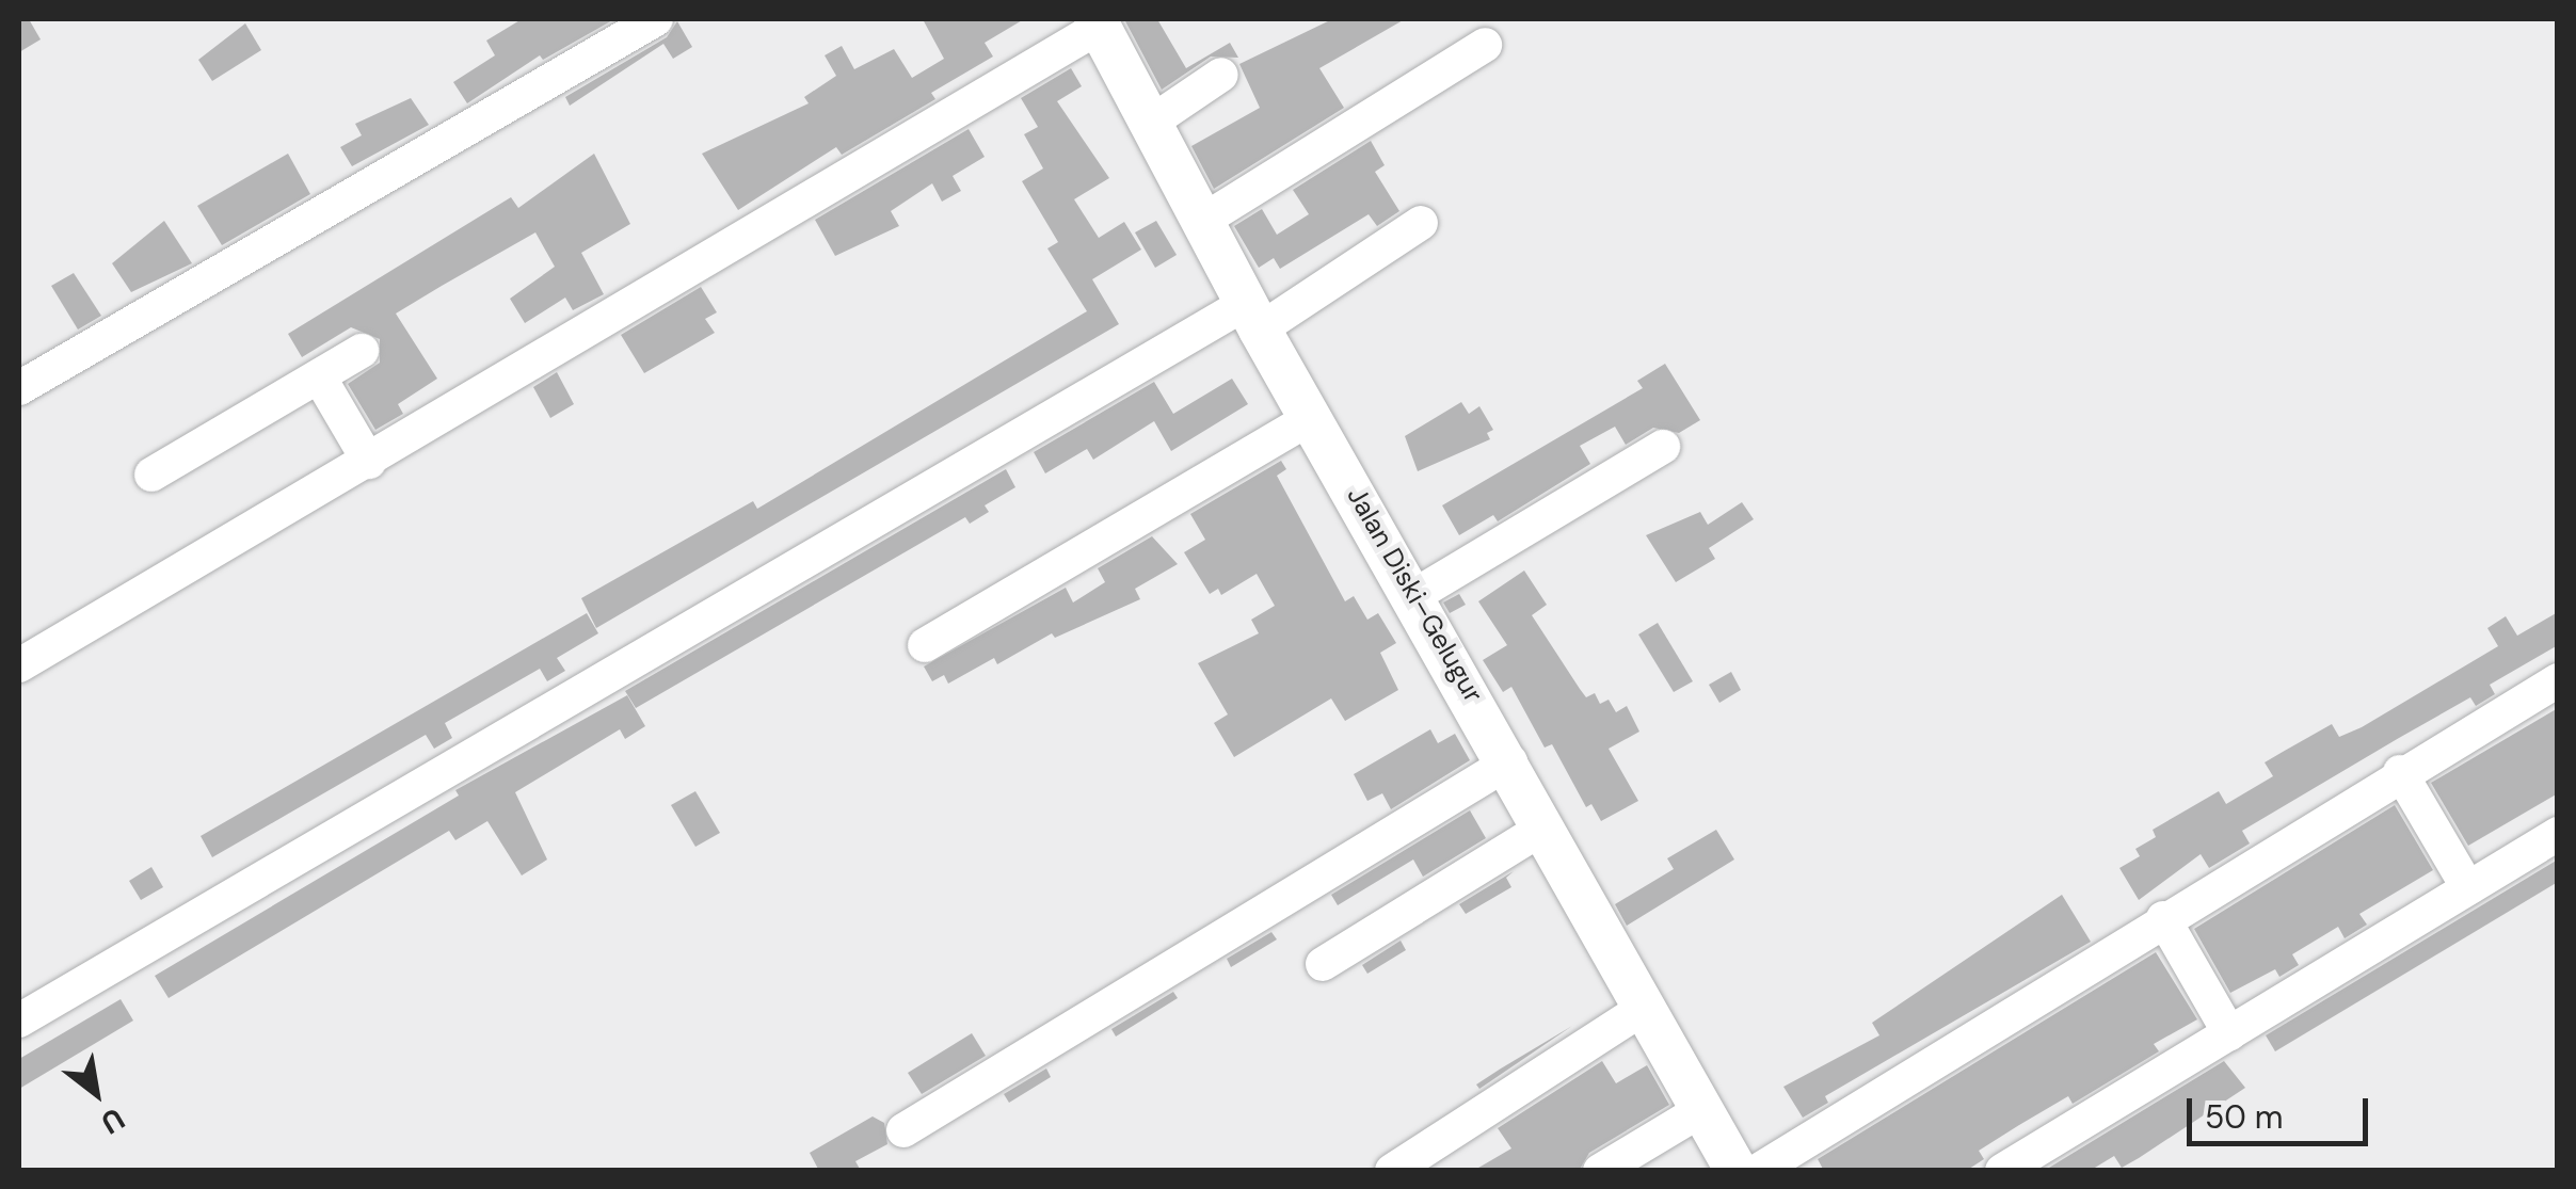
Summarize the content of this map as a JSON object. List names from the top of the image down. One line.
{"streets":{"main road":["Jalan Diski–Gelugur"]},"scale_bar":"50 m","north":"bottom right"}
